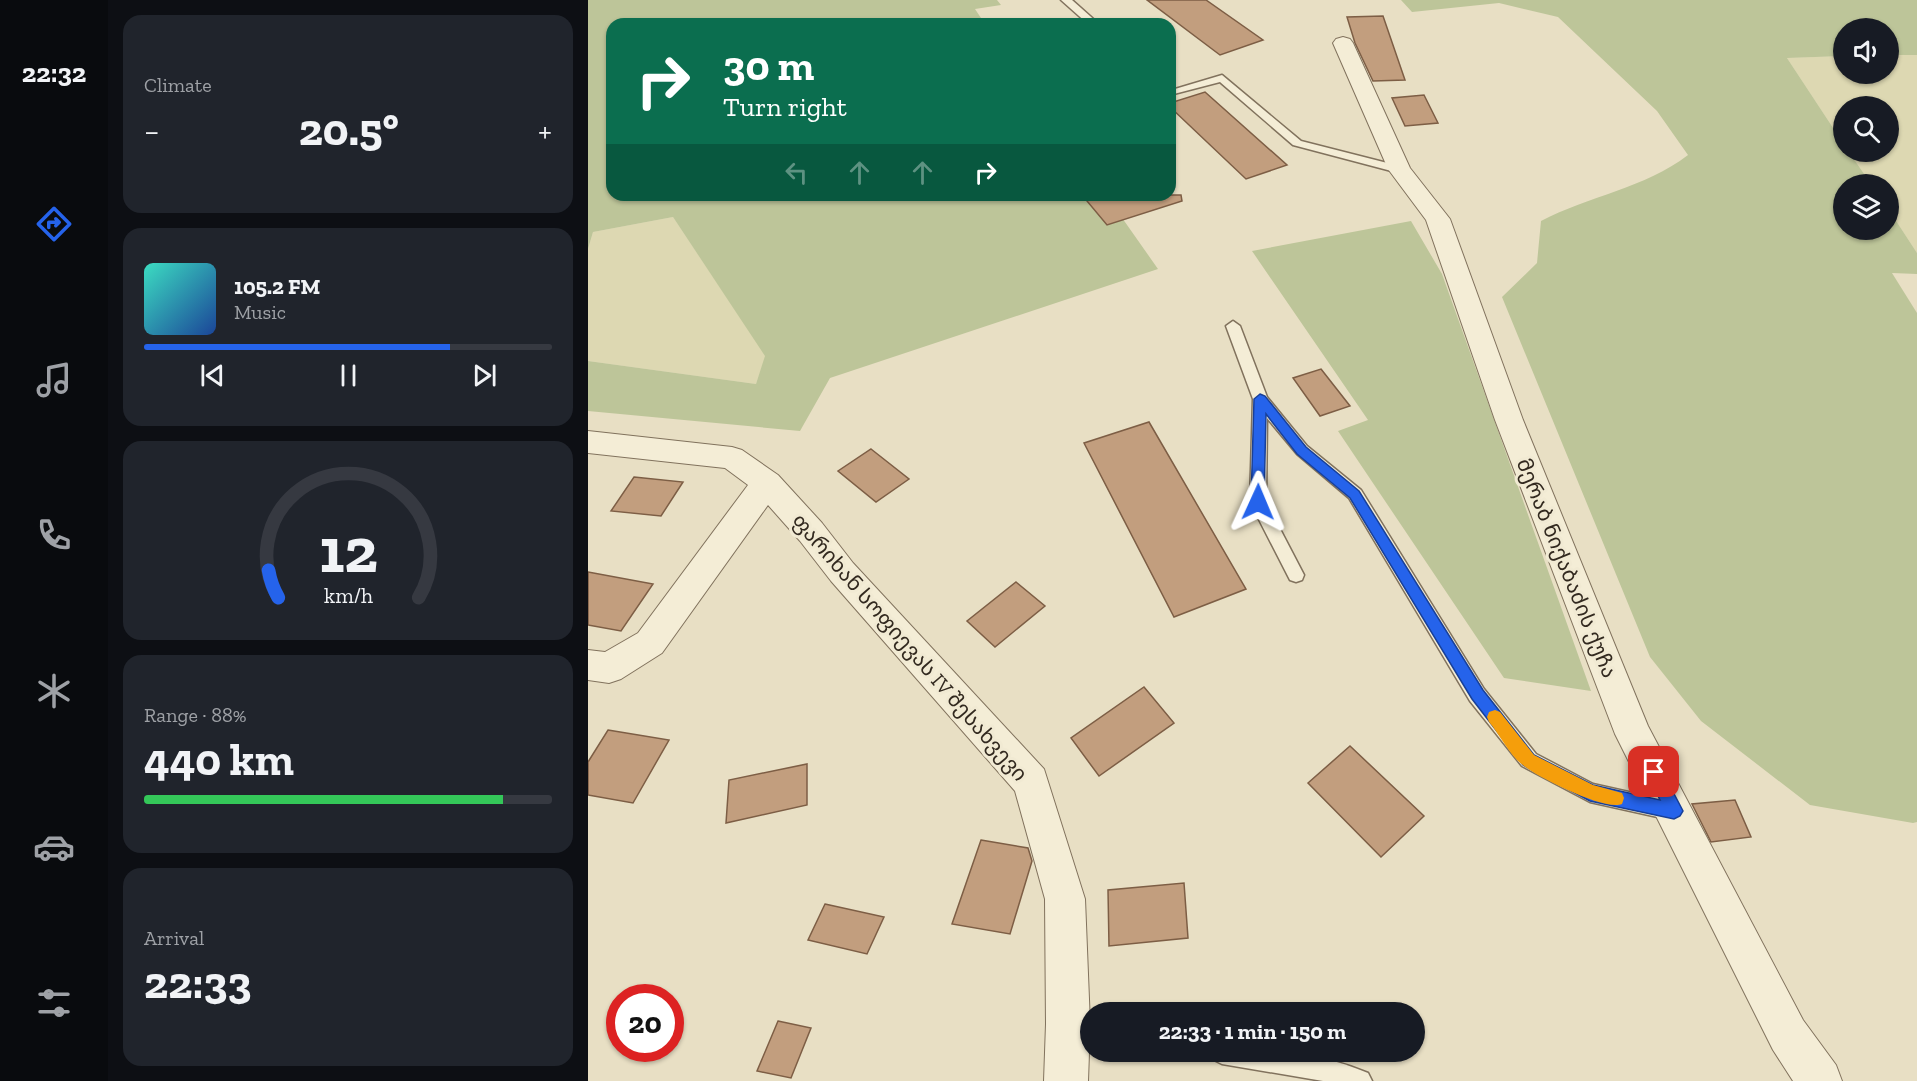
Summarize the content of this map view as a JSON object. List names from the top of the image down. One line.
{"streets":{"street":["მერაბ ნიქაბაძის ქუჩა","ფარიხან სოფიევას IV შესახვევი"]},"page":{"tabs":"22:32","tile":["Climate",["Range · 88%","440 km"],["Arrival","22:33"]],"turn":["30 m","Turn right"],"heat":["−","20.5°","+"],"song":["105.2 FM","Music"],"limit":"20","trip":"22:33 · 1 min · 150 m","gauge":["12","km/h"]}}
